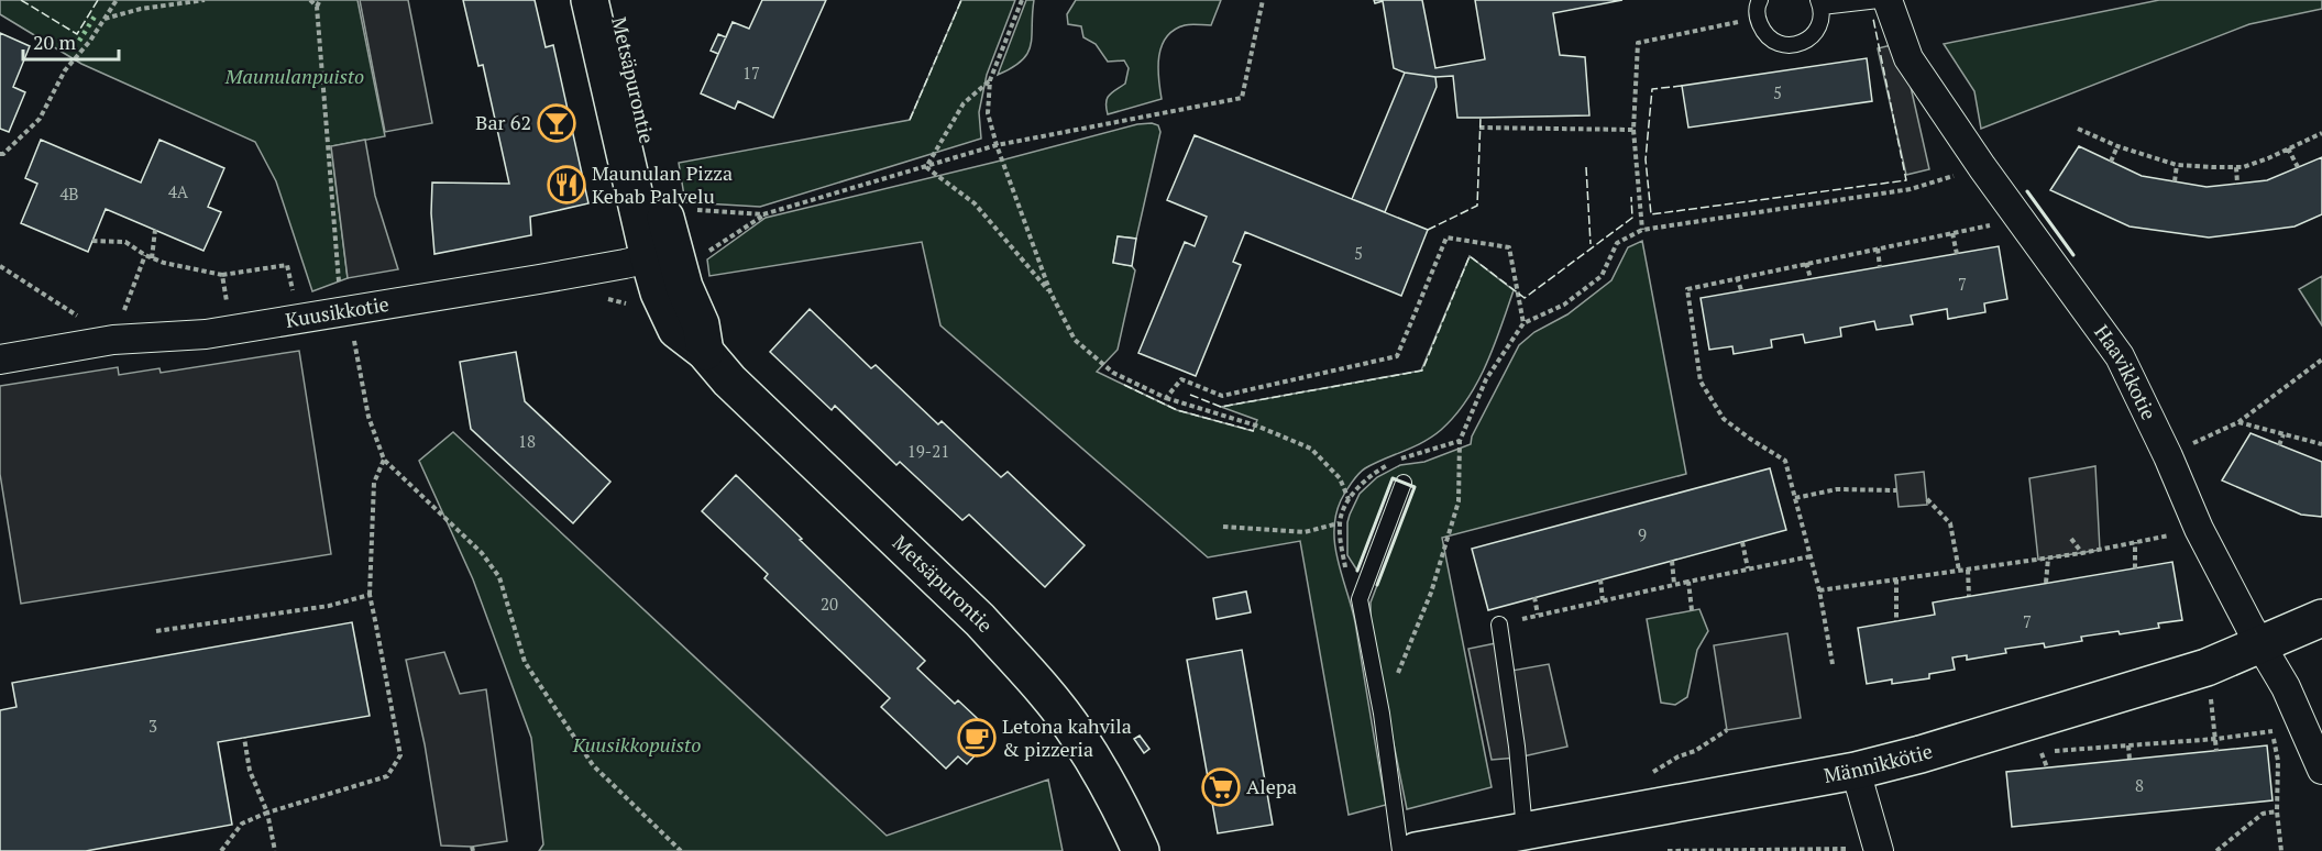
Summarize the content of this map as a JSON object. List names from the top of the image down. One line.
{"streets":{"street":["Metsäpurontie","Kuusikkotie","Haavikkotie","Männikkötie"]},"crossings":[["Metsäpurontie","Kuusikkotie"],["Haavikkotie","Männikkötie"]],"parks":["Maunulanpuisto","Kuusikkopuisto"],"places":{"bar":["Bar 62"],"restaurant":["Maunulan Pizza Kebab Palvelu"],"cafe":["Letona kahvila & pizzeria"],"supermarket":["Alepa"]},"house_numbers":["17","5","4A","4B","5","7","18","19-21","9","20","7","3","8"],"scale_bar":"20 m"}
